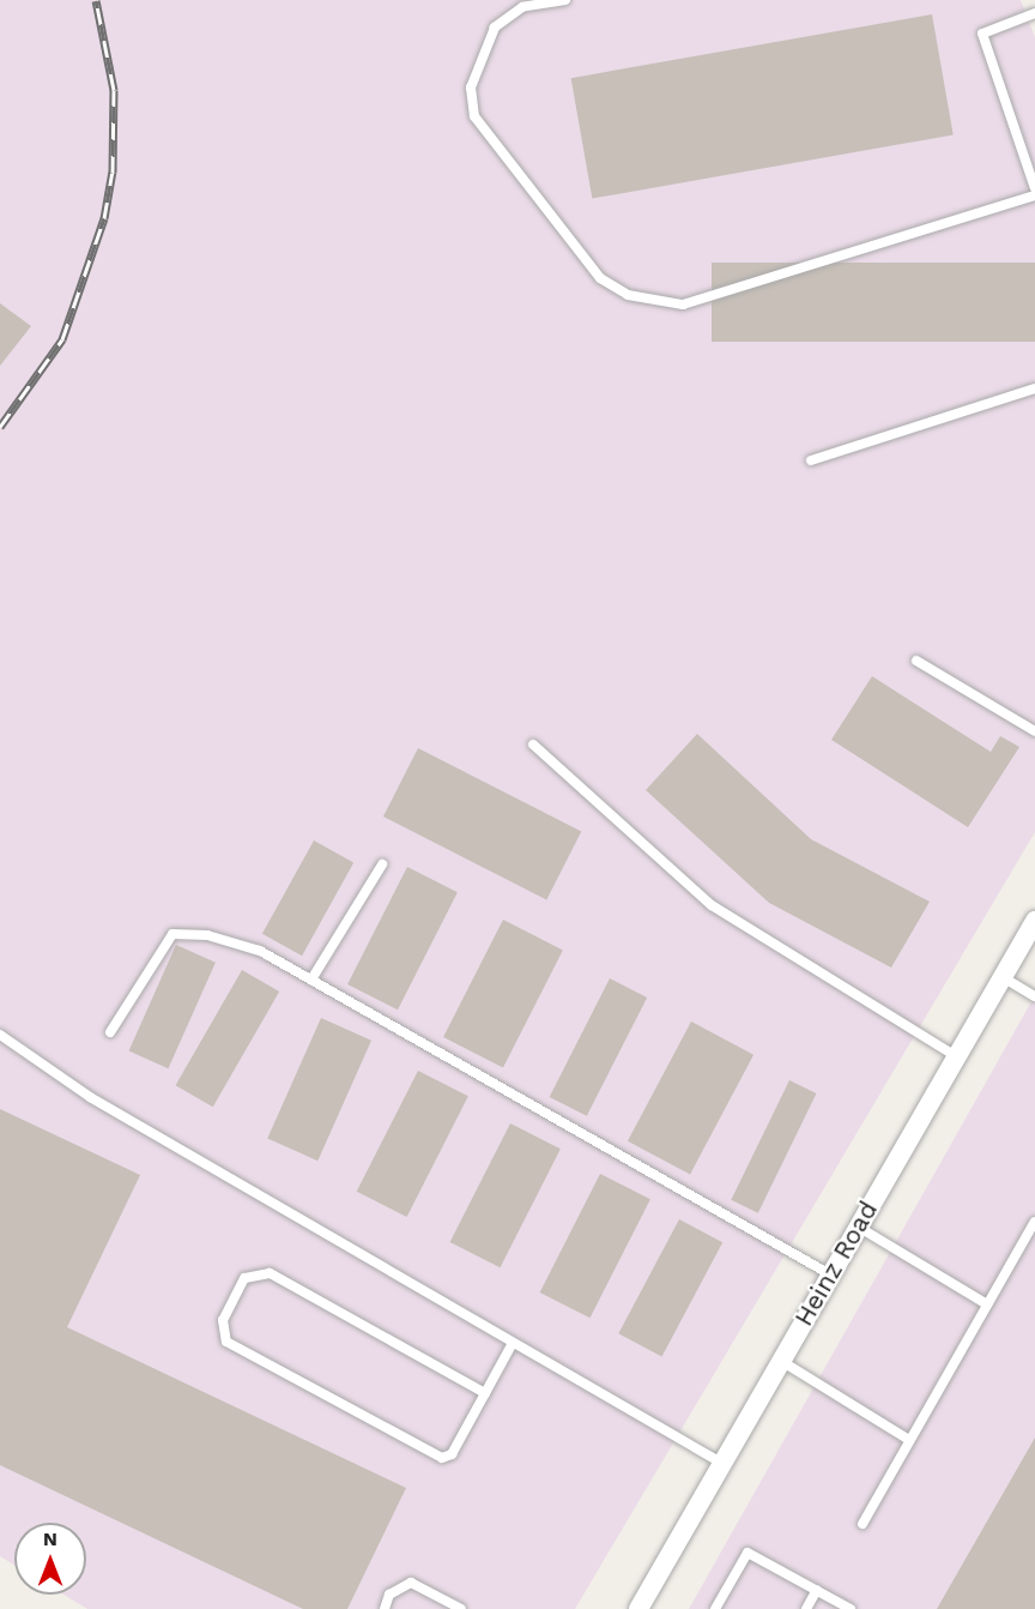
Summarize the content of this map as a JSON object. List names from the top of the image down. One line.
{"streets":{"street":["Heinz Road"]},"north":"top"}
